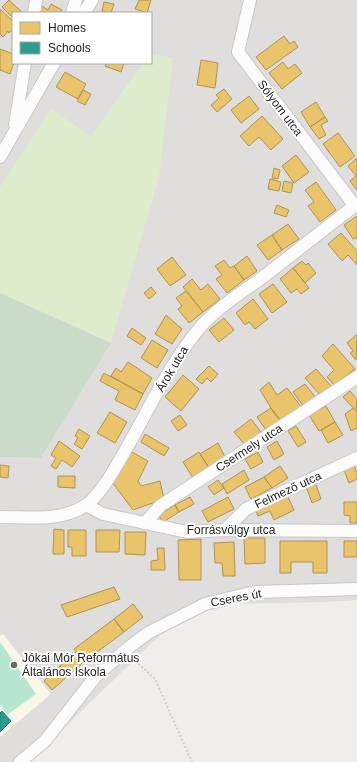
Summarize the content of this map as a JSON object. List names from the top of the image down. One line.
{"streets":{"street":["Sólyom utca","Árok utca","Csermely utca","Felmező utca","Forrásvölgy utca","Cseres út"]},"crossings":[["Sólyom utca","Árok utca"],["Árok utca","Forrásvölgy utca"],["Csermely utca","Forrásvölgy utca"],["Felmező utca","Forrásvölgy utca"]],"places":["Jókai Mór Református Általános Iskola"],"legend":["Homes","Schools"]}
